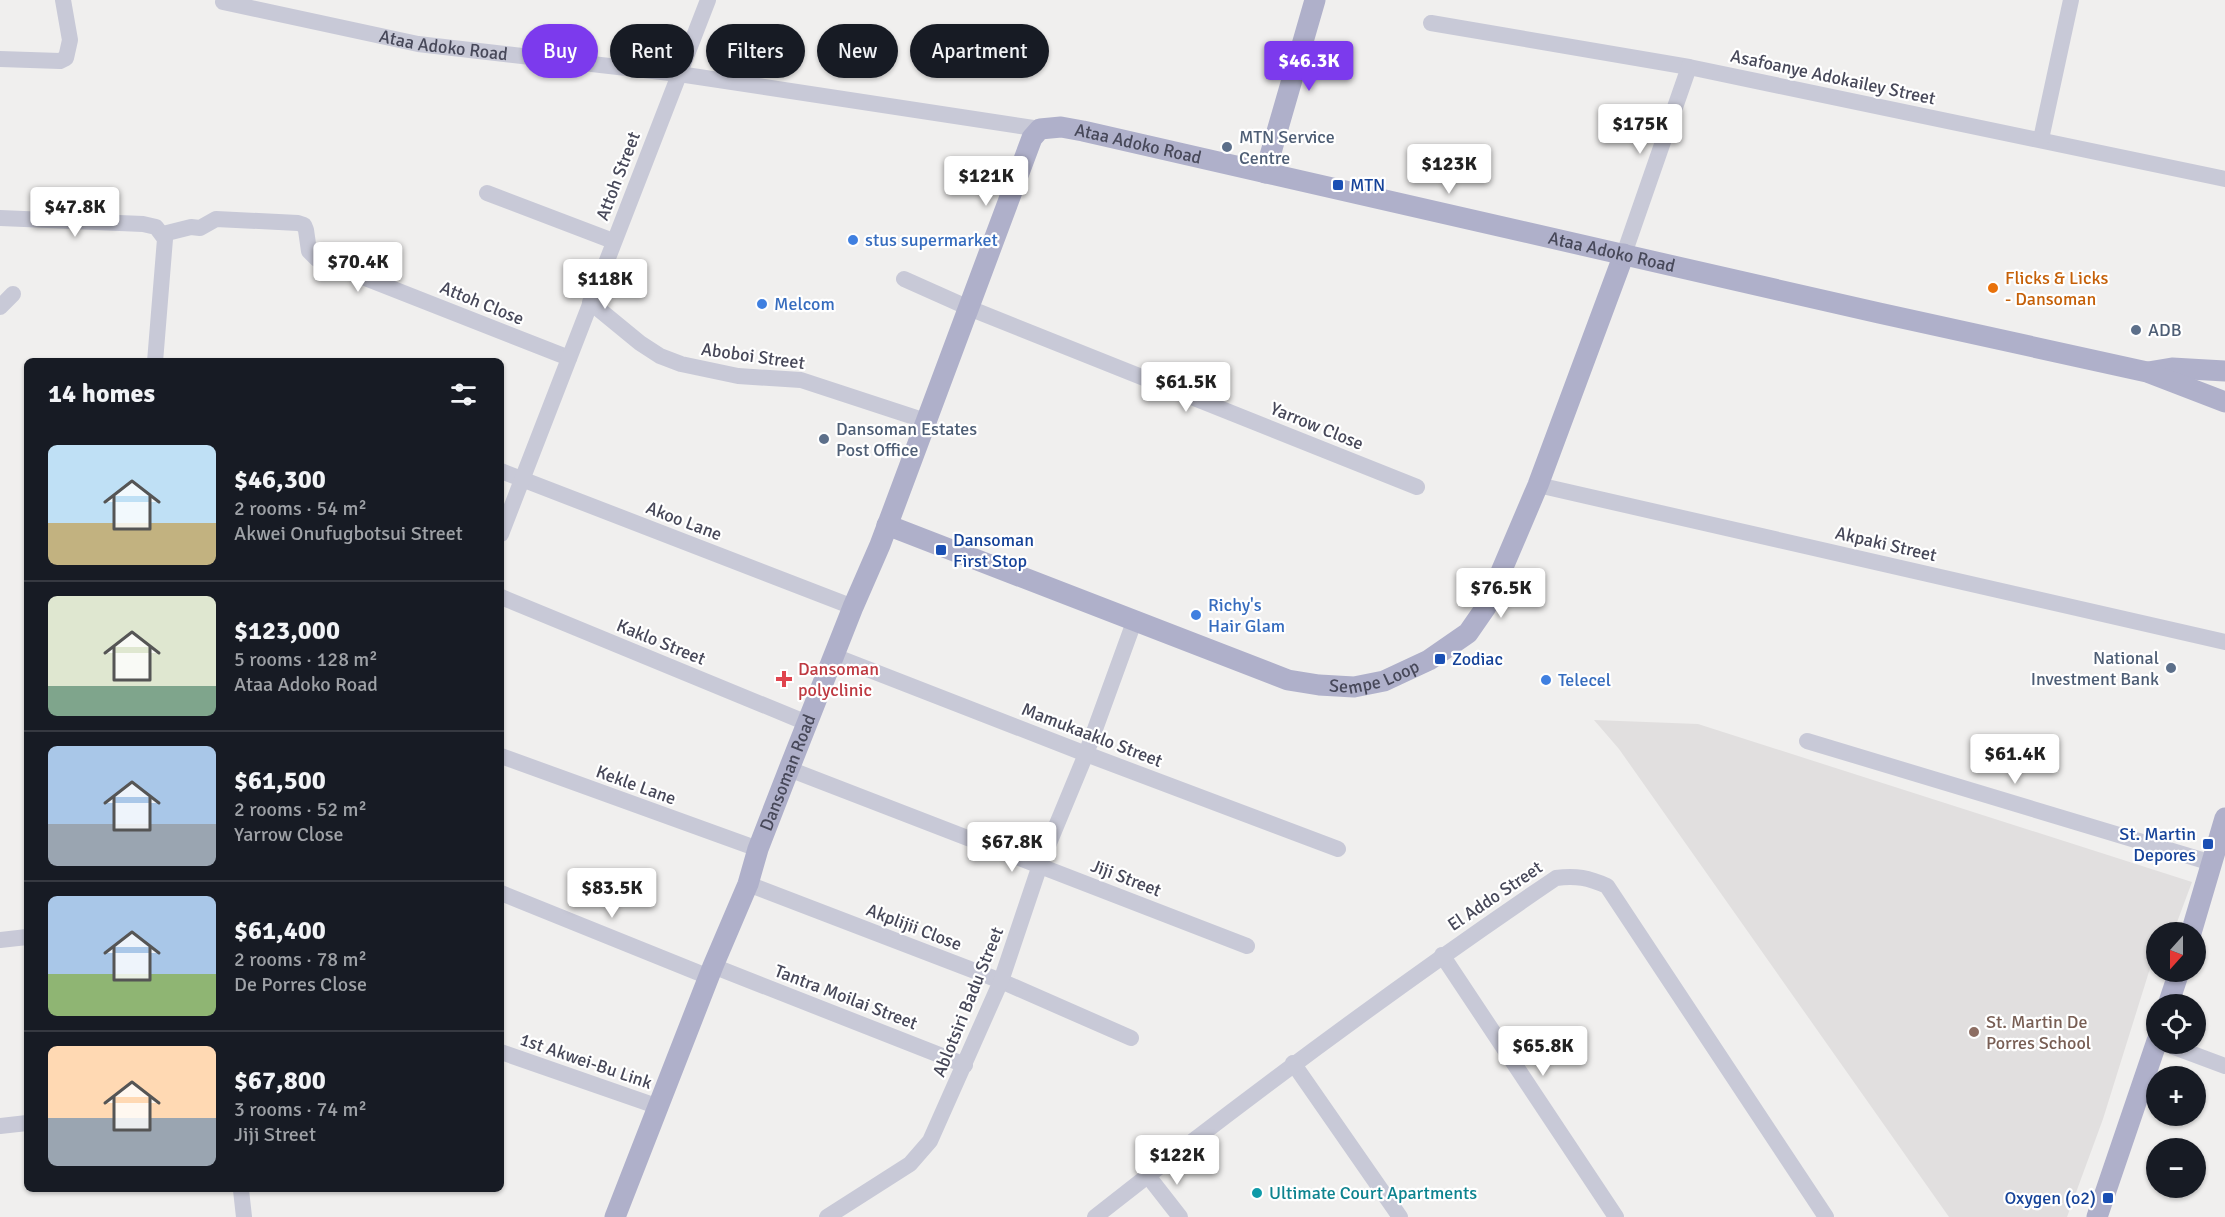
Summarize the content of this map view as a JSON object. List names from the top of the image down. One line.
{"streets":{"main road":["Ataa Adoko Road","Sempe Loop","Dansoman Road"],"street":["Asafoanye Adokailey Street","Attoh Street","Attoh Close","Aboboi Street","Yarrow Close","Akoo Lane","Akpaki Street","Kaklo Street","Mamukaaklo Street","Kekle Lane","Jiji Street","El Addo Street","Akplijii Close","Tantra Moilai Street","Ablotsiri Badu Street","1st Akwei-Bu Link"]},"crossings":[["Ataa Adoko Road","Sempe Loop"],["Ataa Adoko Road","Dansoman Road"],["Attoh Street","Attoh Close"],["Attoh Street","Aboboi Street"],["Attoh Street","Akoo Lane"],["Aboboi Street","Dansoman Road"],["Yarrow Close","Dansoman Road"],["Akoo Lane","Dansoman Road"],["Akpaki Street","Sempe Loop"],["Kaklo Street","Dansoman Road"],["Sempe Loop","Dansoman Road"],["Sempe Loop","Ablotsiri Badu Street"],["Mamukaaklo Street","Dansoman Road"],["Mamukaaklo Street","Ablotsiri Badu Street"],["Dansoman Road","Kekle Lane"],["Dansoman Road","Jiji Street"],["Dansoman Road","Akplijii Close"],["Dansoman Road","Tantra Moilai Street"],["Dansoman Road","1st Akwei-Bu Link"],["Jiji Street","Ablotsiri Badu Street"],["Akplijii Close","Ablotsiri Badu Street"],["Tantra Moilai Street","Ablotsiri Badu Street"]],"places":{"other":["MTN Service Centre","stus supermarket","Flicks & Licks - Dansoman","Melcom","ADB","Dansoman Estates Post Office","Richy's Hair Glam","National Investment Bank","Telecel","St. Martin De Porres School","Ultimate Court Apartments"],"transit":["MTN","Dansoman First Stop","Zodiac","St. Martin Depores","Oxygen (o2)"],"health":["Dansoman polyclinic"]},"north":"bottom","page":{"chip":["Buy","Rent","Filters","New","Apartment"],"price":["$46.3K","$175K","$123K","$121K","$47.8K","$70.4K","$118K","$61.5K","$76.5K","$61.4K","$67.8K","$83.5K","$65.8K","$122K"],"heading":"14 homes","list":[{"name":"$46,300","note":"2 rooms · 54 m² · Akwei Onufugbotsui Street"},{"name":"$123,000","note":"5 rooms · 128 m² · Ataa Adoko Road"},{"name":"$61,500","note":"2 rooms · 52 m² · Yarrow Close"},{"name":"$61,400","note":"2 rooms · 78 m² · De Porres Close"},{"name":"$67,800","note":"3 rooms · 74 m² · Jiji Street"}],"map_buttons":["+","−"]}}
